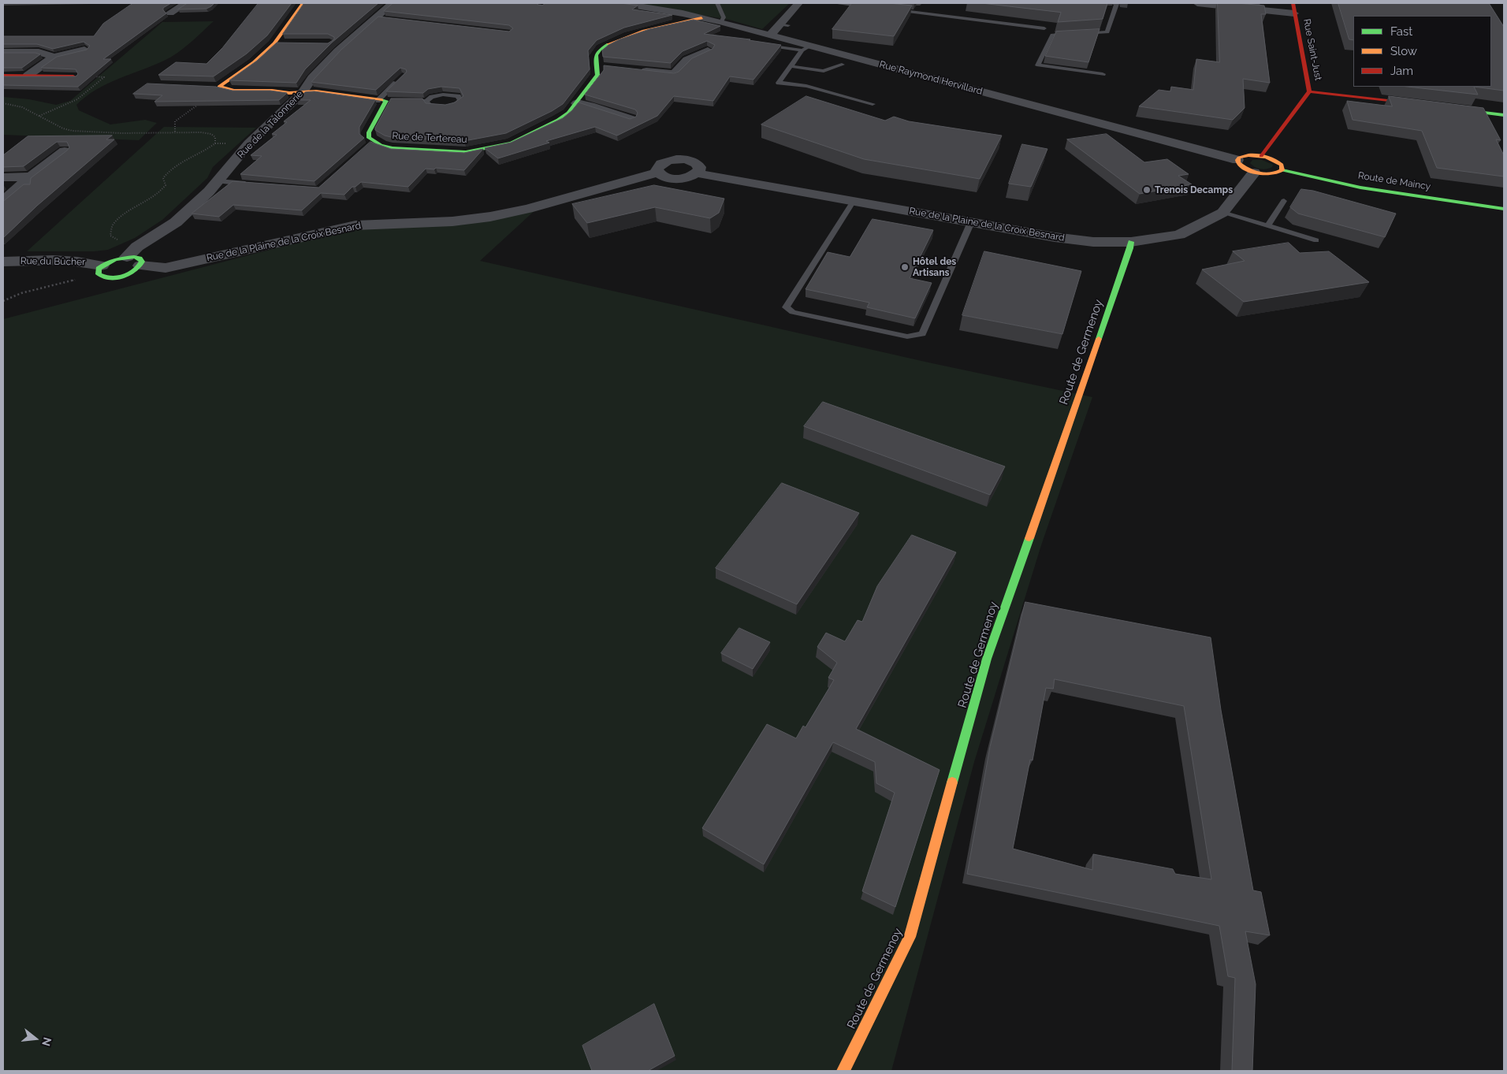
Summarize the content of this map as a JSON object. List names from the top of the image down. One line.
{"streets":{"street":["Rue Saint-Just","Rue Raymond Hervillard","Rue de la Talonnerie","Rue de Tertereau","Route de Maincy","Rue de la Plaine de la Croix Besnard","Rue du Bûcher","Route de Germenoy"]},"crossings":[["Rue Raymond Hervillard","Rue de Tertereau"],["Rue de la Plaine de la Croix Besnard","Route de Germenoy"]],"places":["Trenois Decamps","Hôtel des Artisans"],"legend":["Fast","Slow","Jam"],"north":"right"}
